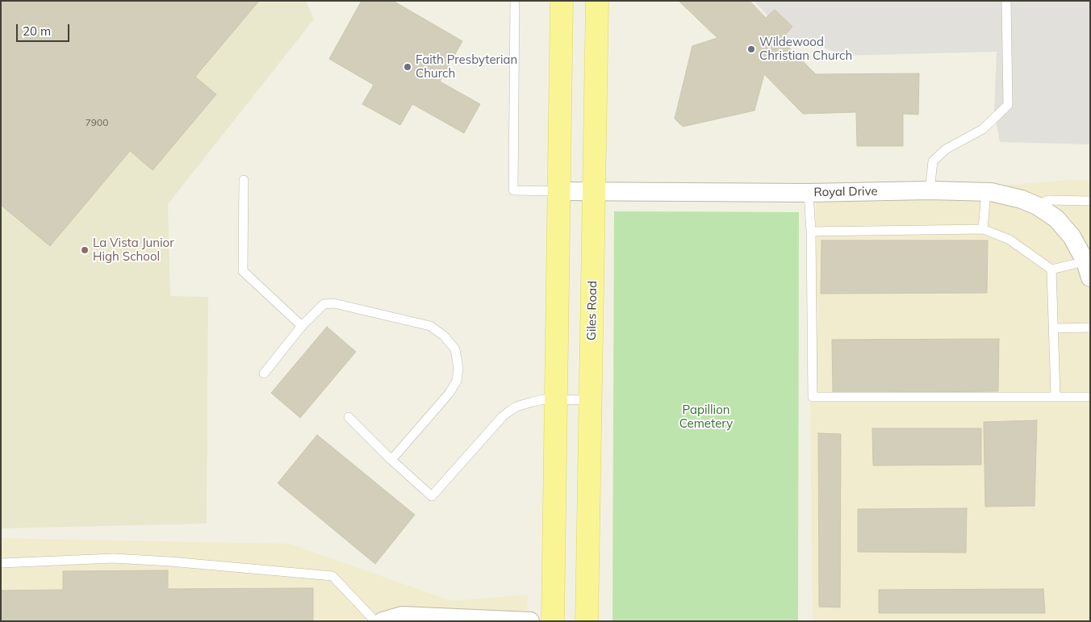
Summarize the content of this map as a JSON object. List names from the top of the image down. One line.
{"streets":{"main road":["Giles Road"],"street":["Royal Drive"]},"crossings":[["Royal Drive","Giles Road"]],"parks":["Papillion Cemetery"],"places":["Wildewood Christian Church","Faith Presbyterian Church","La Vista Junior High School"],"house_numbers":["7900"],"scale_bar":"20 m"}
